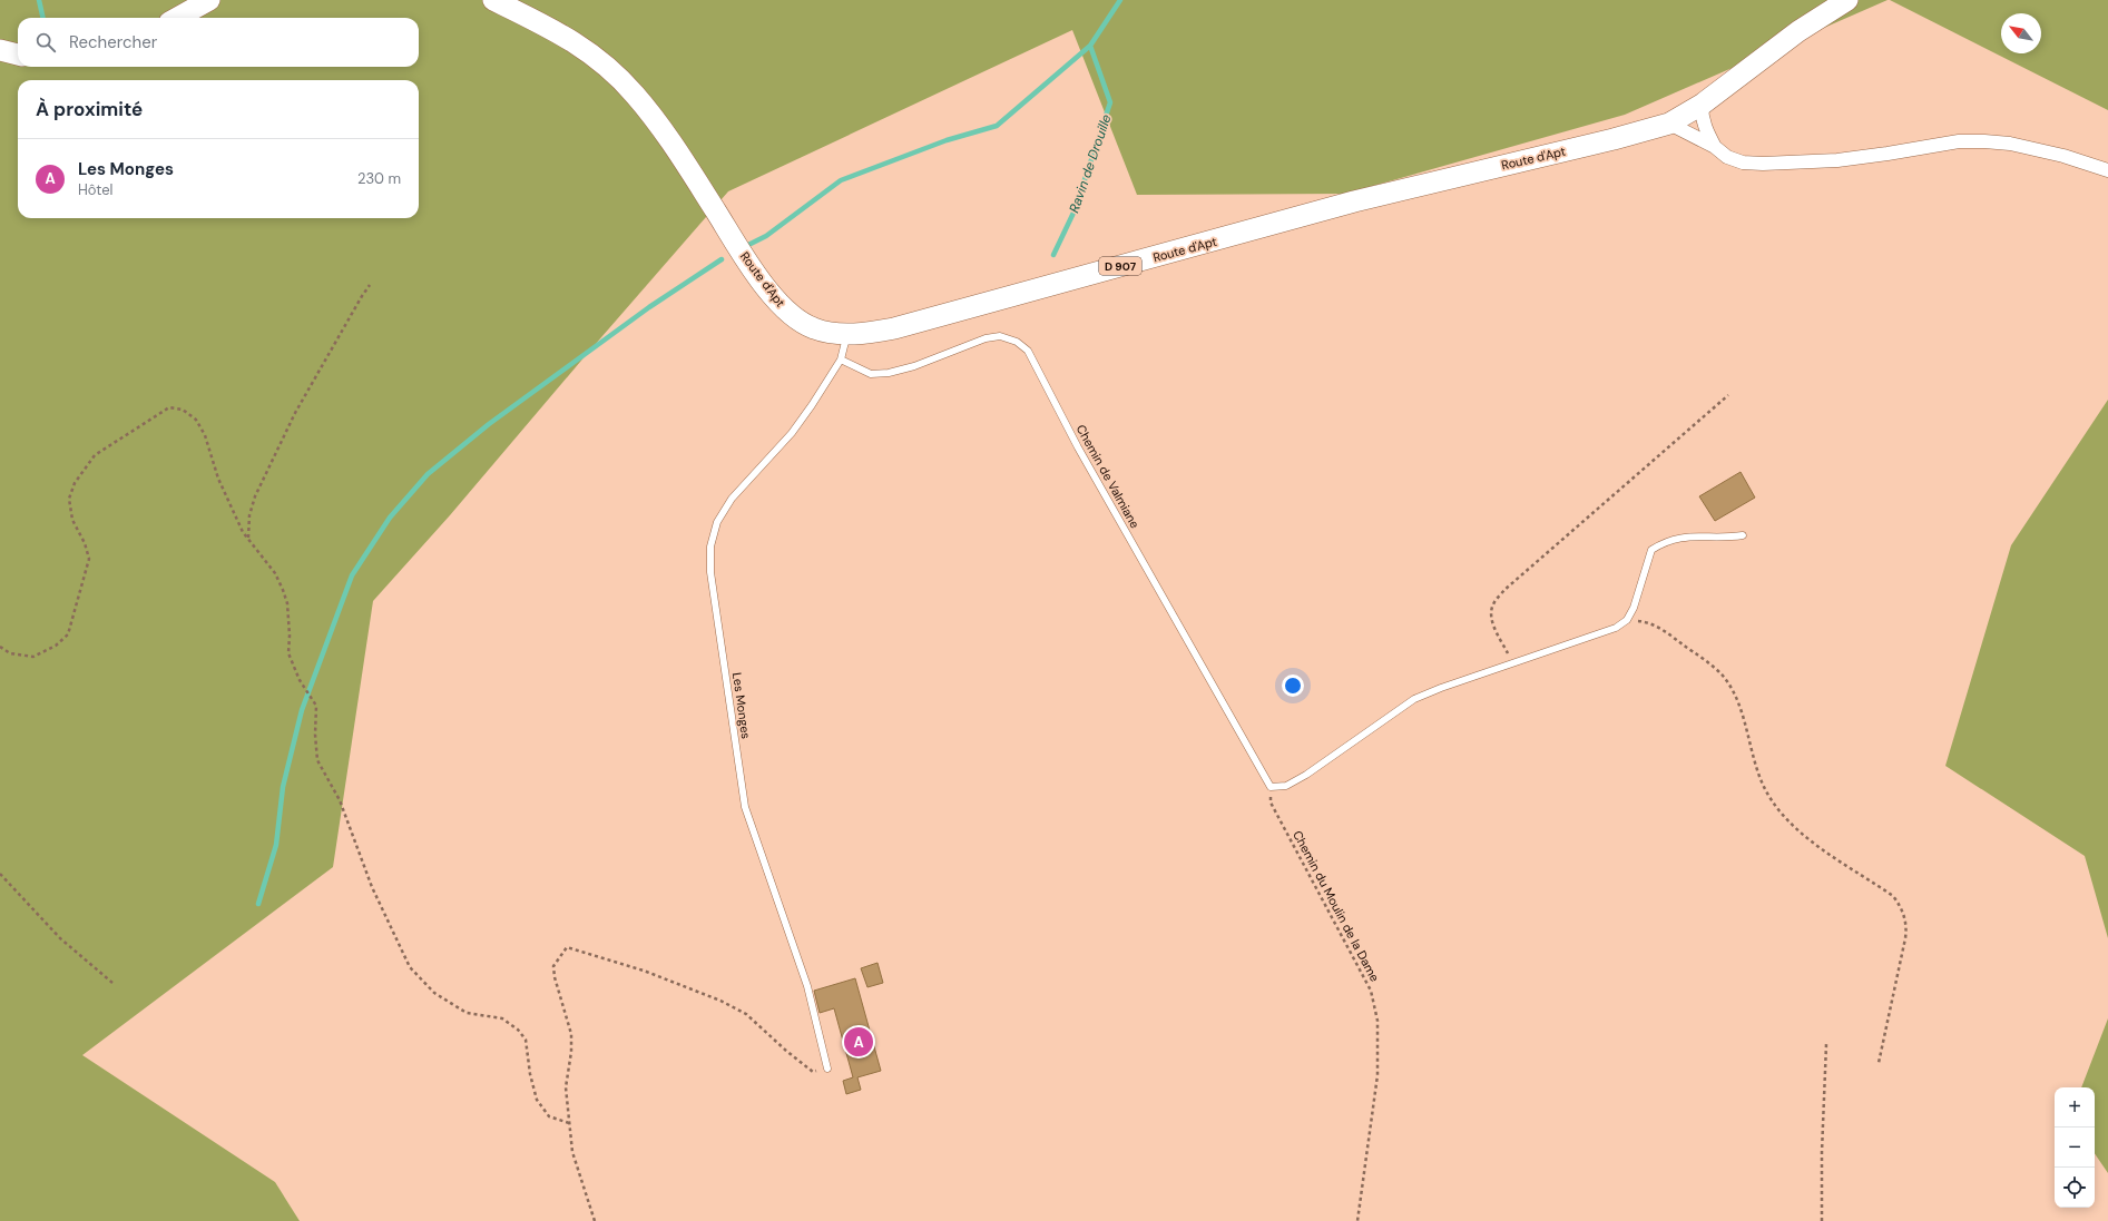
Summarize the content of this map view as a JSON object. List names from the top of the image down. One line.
{"streets":{"main road":["Route d'Apt","D 907"],"lane":["Chemin de Valmiane","Les Monges"],"path":["Chemin du Moulin de la Dame"]},"crossings":[["Route d'Apt","Les Monges"],["Chemin de Valmiane","Les Monges"],["Chemin de Valmiane","Chemin du Moulin de la Dame"]],"water":["Ravin de Drouille"],"north":"top left","page":{"search":"Rechercher","heading":"À proximité","list":[{"mark":"A","name":"Les Monges","note":"Hôtel","value":"230 m"}],"pins":"A","map_buttons":["+","−"]}}
